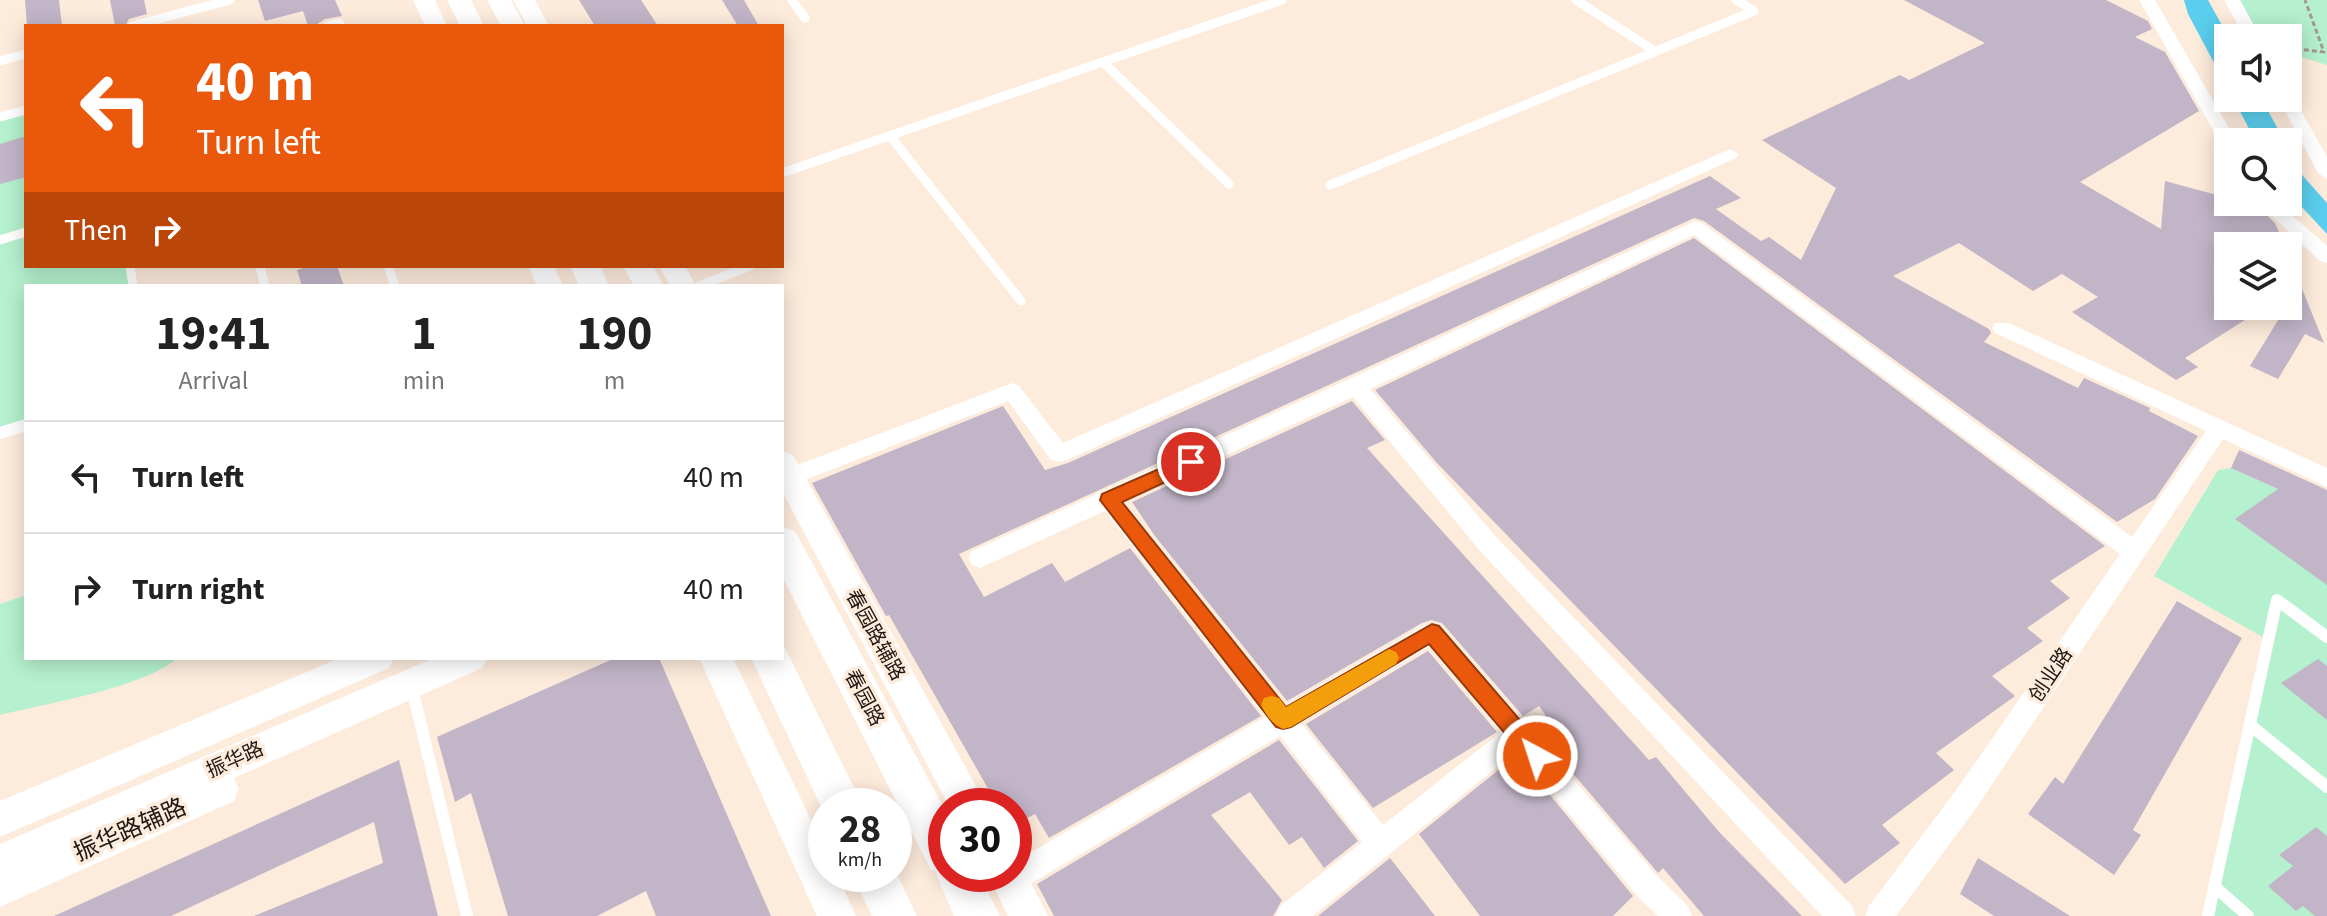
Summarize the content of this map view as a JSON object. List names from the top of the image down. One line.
{"streets":{"main road":["春园路"],"street":["春园路辅路","创业路","振华路","振华路辅路"]},"crossings":[["振华路","振华路辅路"]],"page":{"turn":["40 m","Turn left"],"then":"Then","eta":["19:41","Arrival","1","min","190","m"],"list":[{"name":"Turn left","value":"40 m"},{"name":"Turn right","value":"40 m"}],"speed":"28 km/h","limit":"30"}}
